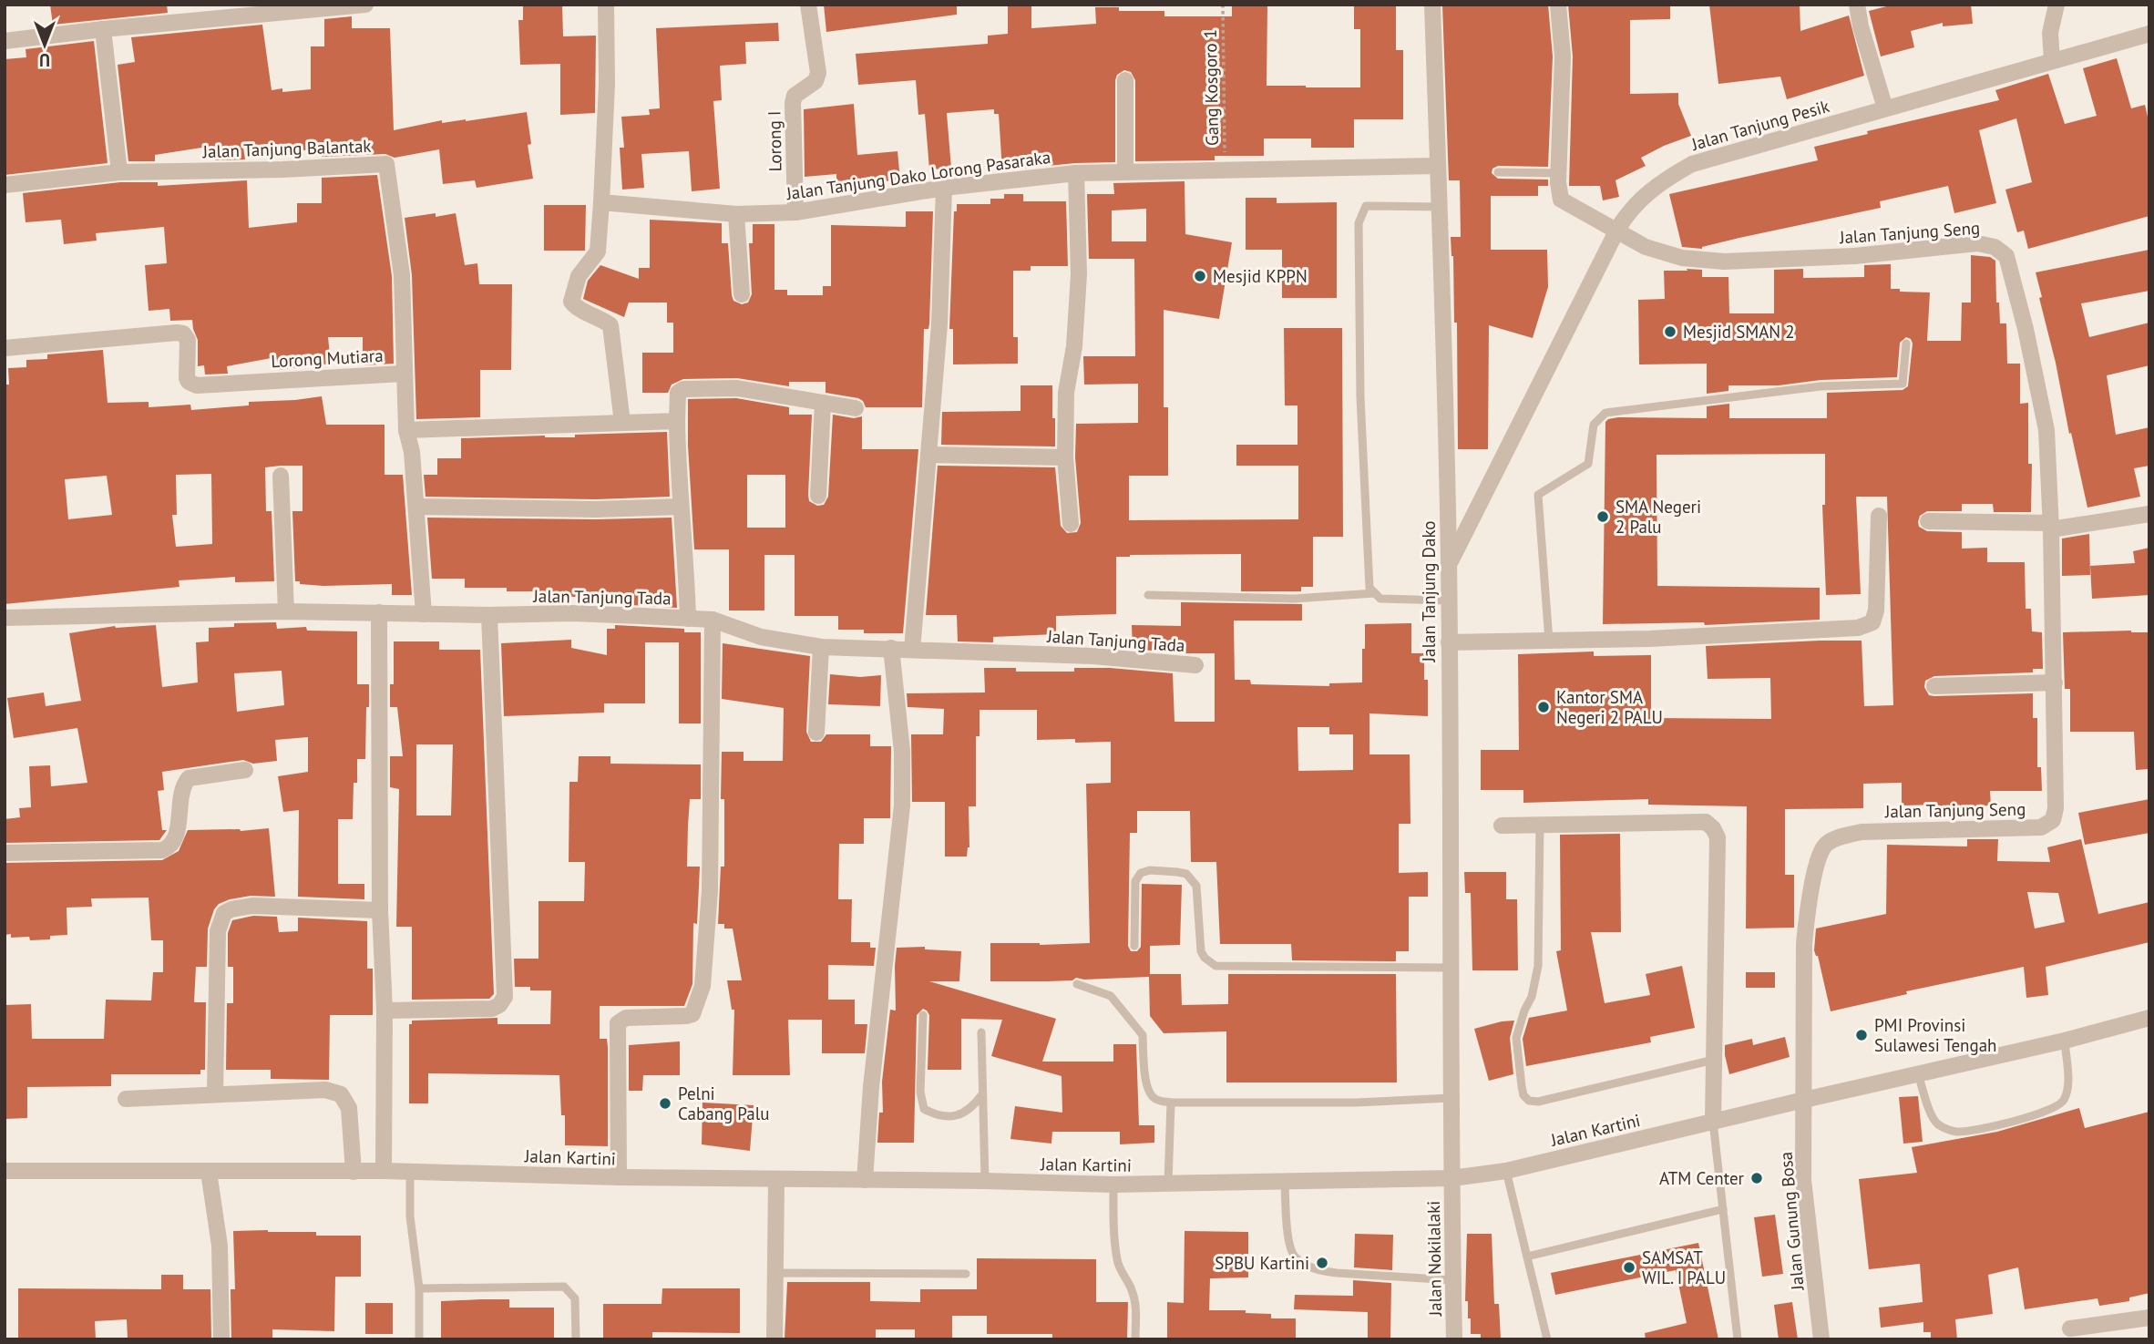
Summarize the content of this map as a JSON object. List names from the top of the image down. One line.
{"streets":{"street":["Jalan Tanjung Pesik","Lorong I","Jalan Tanjung Balantak","Jalan Tanjung Dako Lorong Pasaraka","Jalan Tanjung Seng","Lorong Mutiara","Jalan Tanjung Dako","Jalan Tanjung Tada","Jalan Kartini","Jalan Gunung Bosa","Jalan Nokilalaki"],"path":["Gang Kosgoro 1"]},"crossings":[["Gang Kosgoro 1","Jalan Tanjung Dako Lorong Pasaraka"],["Jalan Tanjung Pesik","Jalan Tanjung Seng"],["Jalan Tanjung Pesik","Jalan Tanjung Dako"],["Lorong I","Jalan Tanjung Dako Lorong Pasaraka"],["Jalan Tanjung Balantak","Lorong Mutiara"],["Jalan Tanjung Balantak","Jalan Tanjung Tada"],["Jalan Tanjung Dako Lorong Pasaraka","Jalan Tanjung Dako"],["Jalan Tanjung Seng","Jalan Kartini"],["Jalan Tanjung Seng","Jalan Gunung Bosa"],["Jalan Tanjung Dako","Jalan Kartini"],["Jalan Tanjung Dako","Jalan Nokilalaki"],["Jalan Kartini","Jalan Gunung Bosa"],["Jalan Kartini","Jalan Nokilalaki"]],"places":["Mesjid KPPN","Mesjid SMAN 2","SMA Negeri 2 Palu","Kantor SMA Negeri 2 PALU","PMI Provinsi Sulawesi Tengah","Pelni Cabang Palu","ATM Center","SPBU Kartini","SAMSAT WIL. I PALU"],"north":"bottom"}
